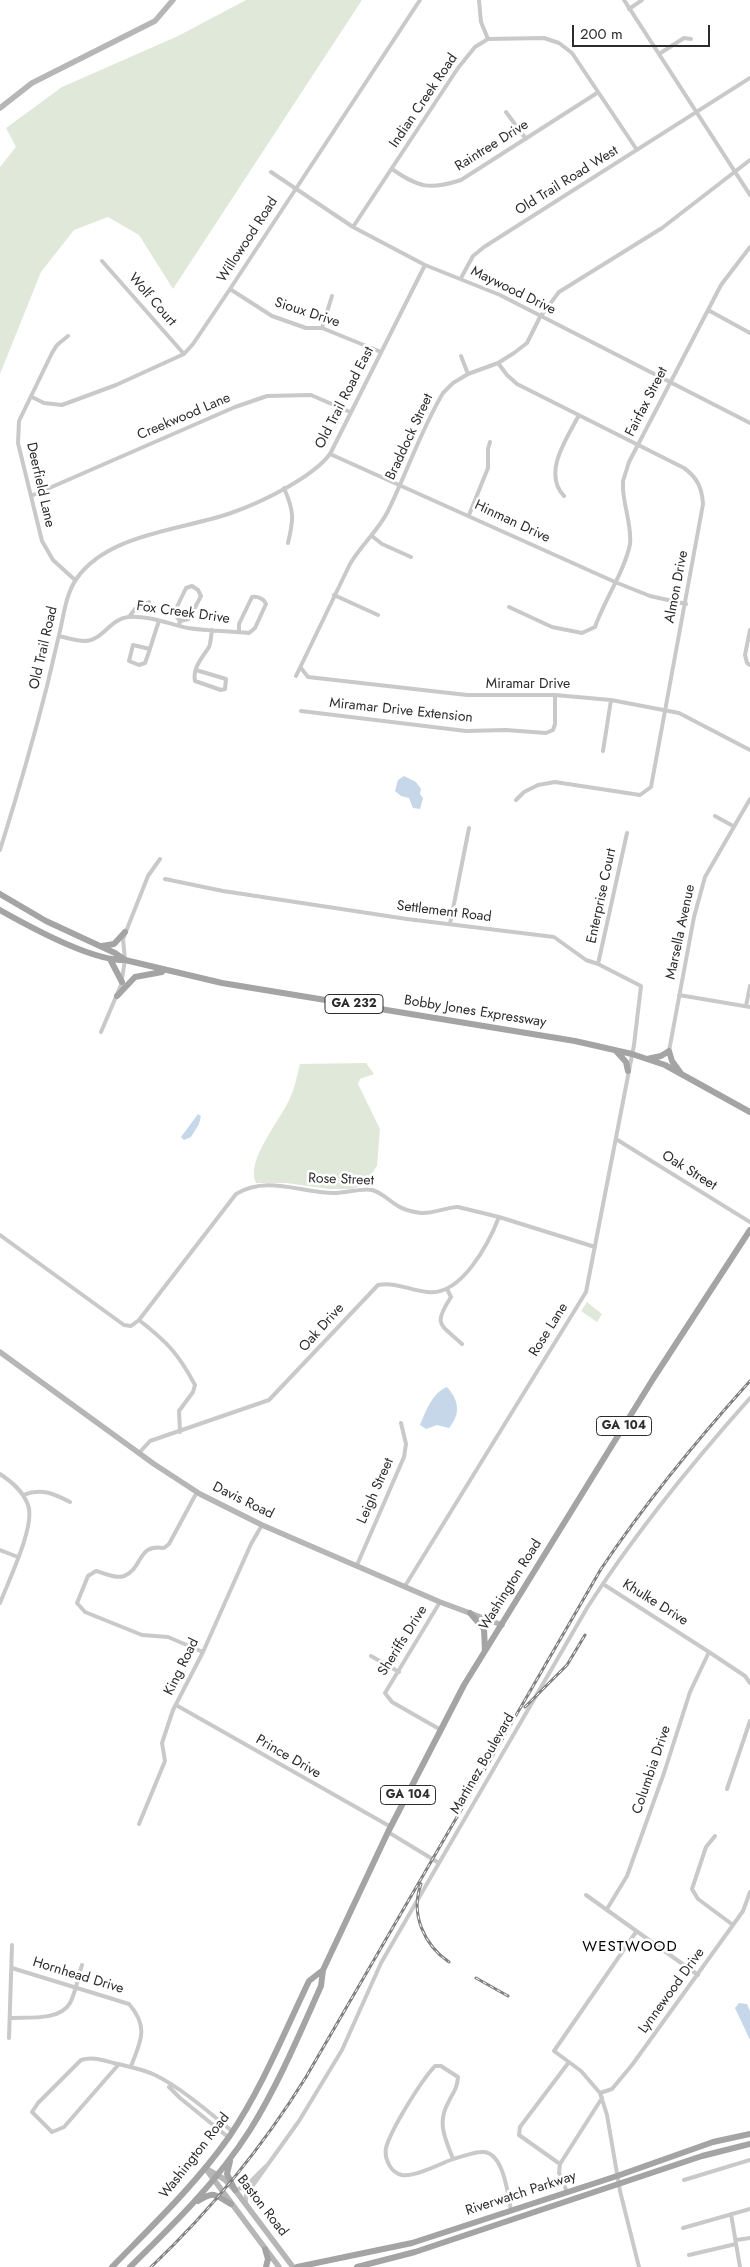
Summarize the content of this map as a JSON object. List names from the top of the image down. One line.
{"streets":{"main road":["GA 232","Bobby Jones Expressway","GA 104","Davis Road","Washington Road","Riverwatch Parkway","Baston Road"],"street":["Indian Creek Road","Raintree Drive","Old Trail Road West","Willowood Road","Maywood Drive","Wolf Court","Sioux Drive","Old Trail Road East","Fairfax Street","Creekwood Lane","Braddock Street","Deerfield Lane","Hinman Drive","Almon Drive","Fox Creek Drive","Old Trail Road","Miramar Drive","Miramar Drive Extension","Enterprise Court","Settlement Road","Marsella Avenue","Oak Street","Rose Street","Oak Drive","Rose Lane","Leigh Street","Khulke Drive","Sheriffs Drive","King Road","Prince Drive","Martinez Boulevard","Columbia Drive","Hornhead Drive","Lynnewood Drive"]},"crossings":[["Indian Creek Road","Raintree Drive"],["Indian Creek Road","Maywood Drive"],["Old Trail Road West","Maywood Drive"],["Willowood Road","Maywood Drive"],["Willowood Road","Wolf Court"],["Willowood Road","Sioux Drive"],["Willowood Road","Deerfield Lane"],["Maywood Drive","Old Trail Road East"],["Maywood Drive","Fairfax Street"],["Maywood Drive","Braddock Street"],["Sioux Drive","Old Trail Road East"],["Old Trail Road East","Creekwood Lane"],["Old Trail Road East","Hinman Drive"],["Old Trail Road East","Old Trail Road"],["Fairfax Street","Hinman Drive"],["Fairfax Street","Almon Drive"],["Creekwood Lane","Deerfield Lane"],["Braddock Street","Hinman Drive"],["Braddock Street","Almon Drive"],["Braddock Street","Miramar Drive"],["Deerfield Lane","Old Trail Road"],["Hinman Drive","Almon Drive"],["Almon Drive","Miramar Drive"],["Fox Creek Drive","Old Trail Road"],["Miramar Drive","Miramar Drive Extension"],["Enterprise Court","Settlement Road"],["Settlement Road","Bobby Jones Expressway"],["Settlement Road","Rose Lane"],["Bobby Jones Expressway","Rose Lane"],["Oak Street","Rose Lane"],["Rose Street","Rose Lane"],["Oak Drive","Davis Road"],["Rose Lane","Davis Road"],["Leigh Street","Davis Road"],["Davis Road","Washington Road"],["Davis Road","Sheriffs Drive"],["Davis Road","King Road"],["Washington Road","Sheriffs Drive"],["Washington Road","Prince Drive"],["Washington Road","Baston Road"],["Khulke Drive","Martinez Boulevard"],["Khulke Drive","Columbia Drive"],["King Road","Prince Drive"],["Prince Drive","Martinez Boulevard"],["Martinez Boulevard","Baston Road"]],"districts":["WESTWOOD"],"scale_bar":"200 m"}
